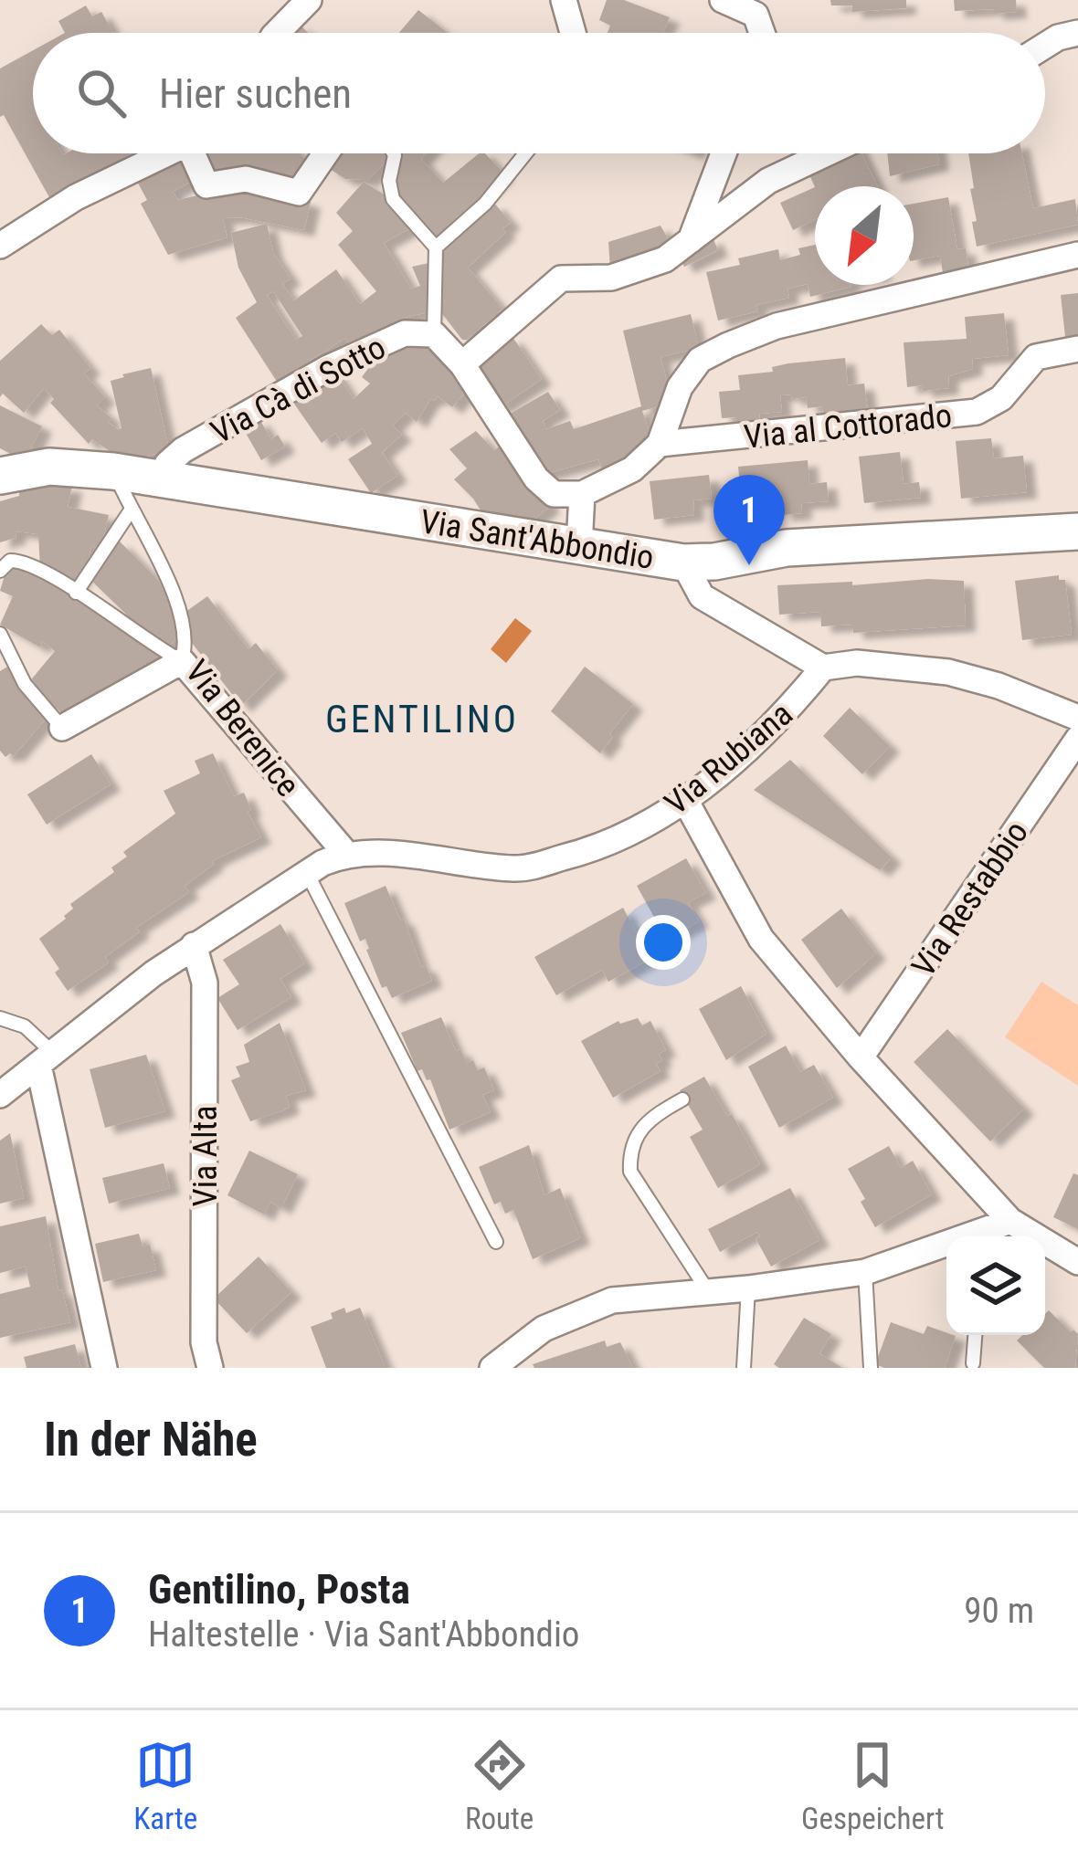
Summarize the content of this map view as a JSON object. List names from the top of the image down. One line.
{"streets":{"street":["Via Cà di Sotto","Via al Cottorado","Via Sant'Abbondio","Via Berenice","Via Rubiana","Via Restabbio","Via Alta"]},"crossings":[["Via Cà di Sotto","Via Sant'Abbondio"],["Via Sant'Abbondio","Via Berenice"],["Via Berenice","Via Rubiana"]],"districts":["GENTILINO"],"north":"bottom left","page":{"search":"Hier suchen","pins":"1","heading":"In der Nähe","list":[{"mark":"1","name":"Gentilino, Posta","note":"Haltestelle · Via Sant'Abbondio","value":"90 m"}],"nav":["Karte","Route","Gespeichert"]}}
